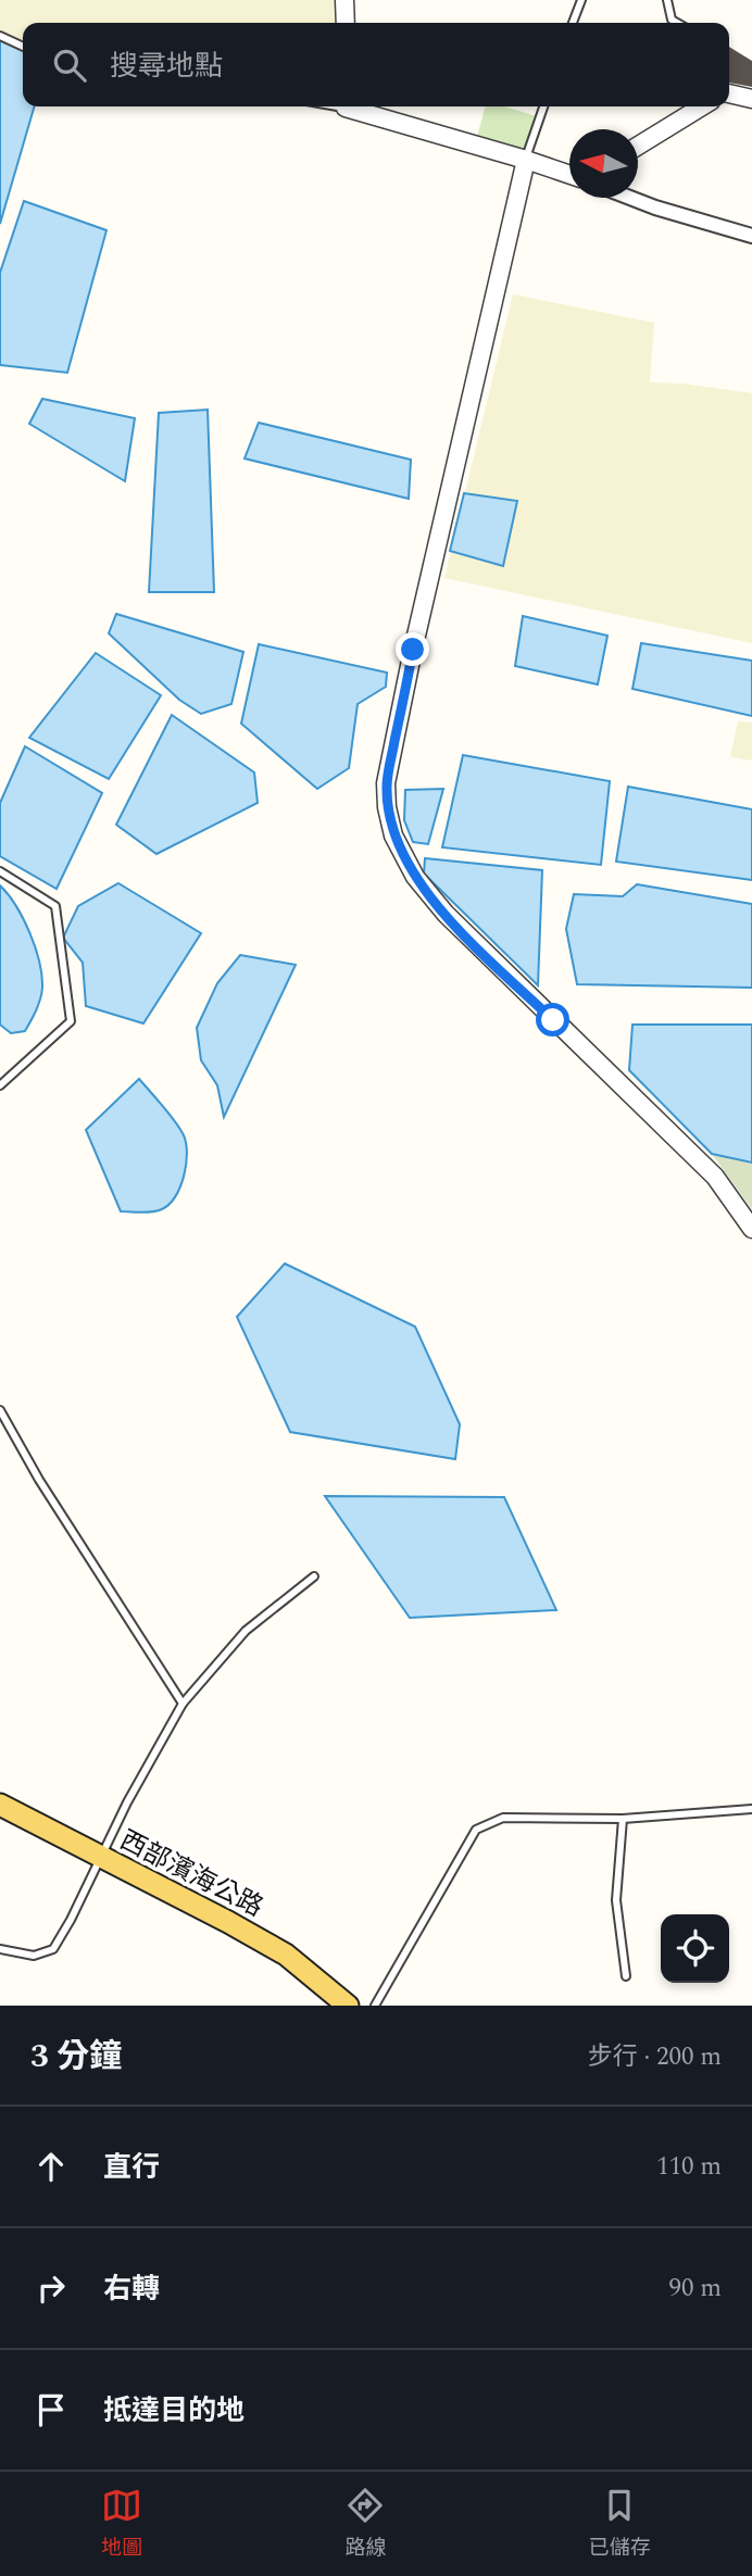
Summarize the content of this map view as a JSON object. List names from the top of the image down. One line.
{"streets":{"main road":["西部濱海公路"]},"north":"left","page":{"search":"搜尋地點","heading":["3 分鐘","步行 · 200 m"],"list":[["直行","110 m"],["右轉","90 m"],"抵達目的地"],"nav":["地圖","路線","已儲存"]}}
